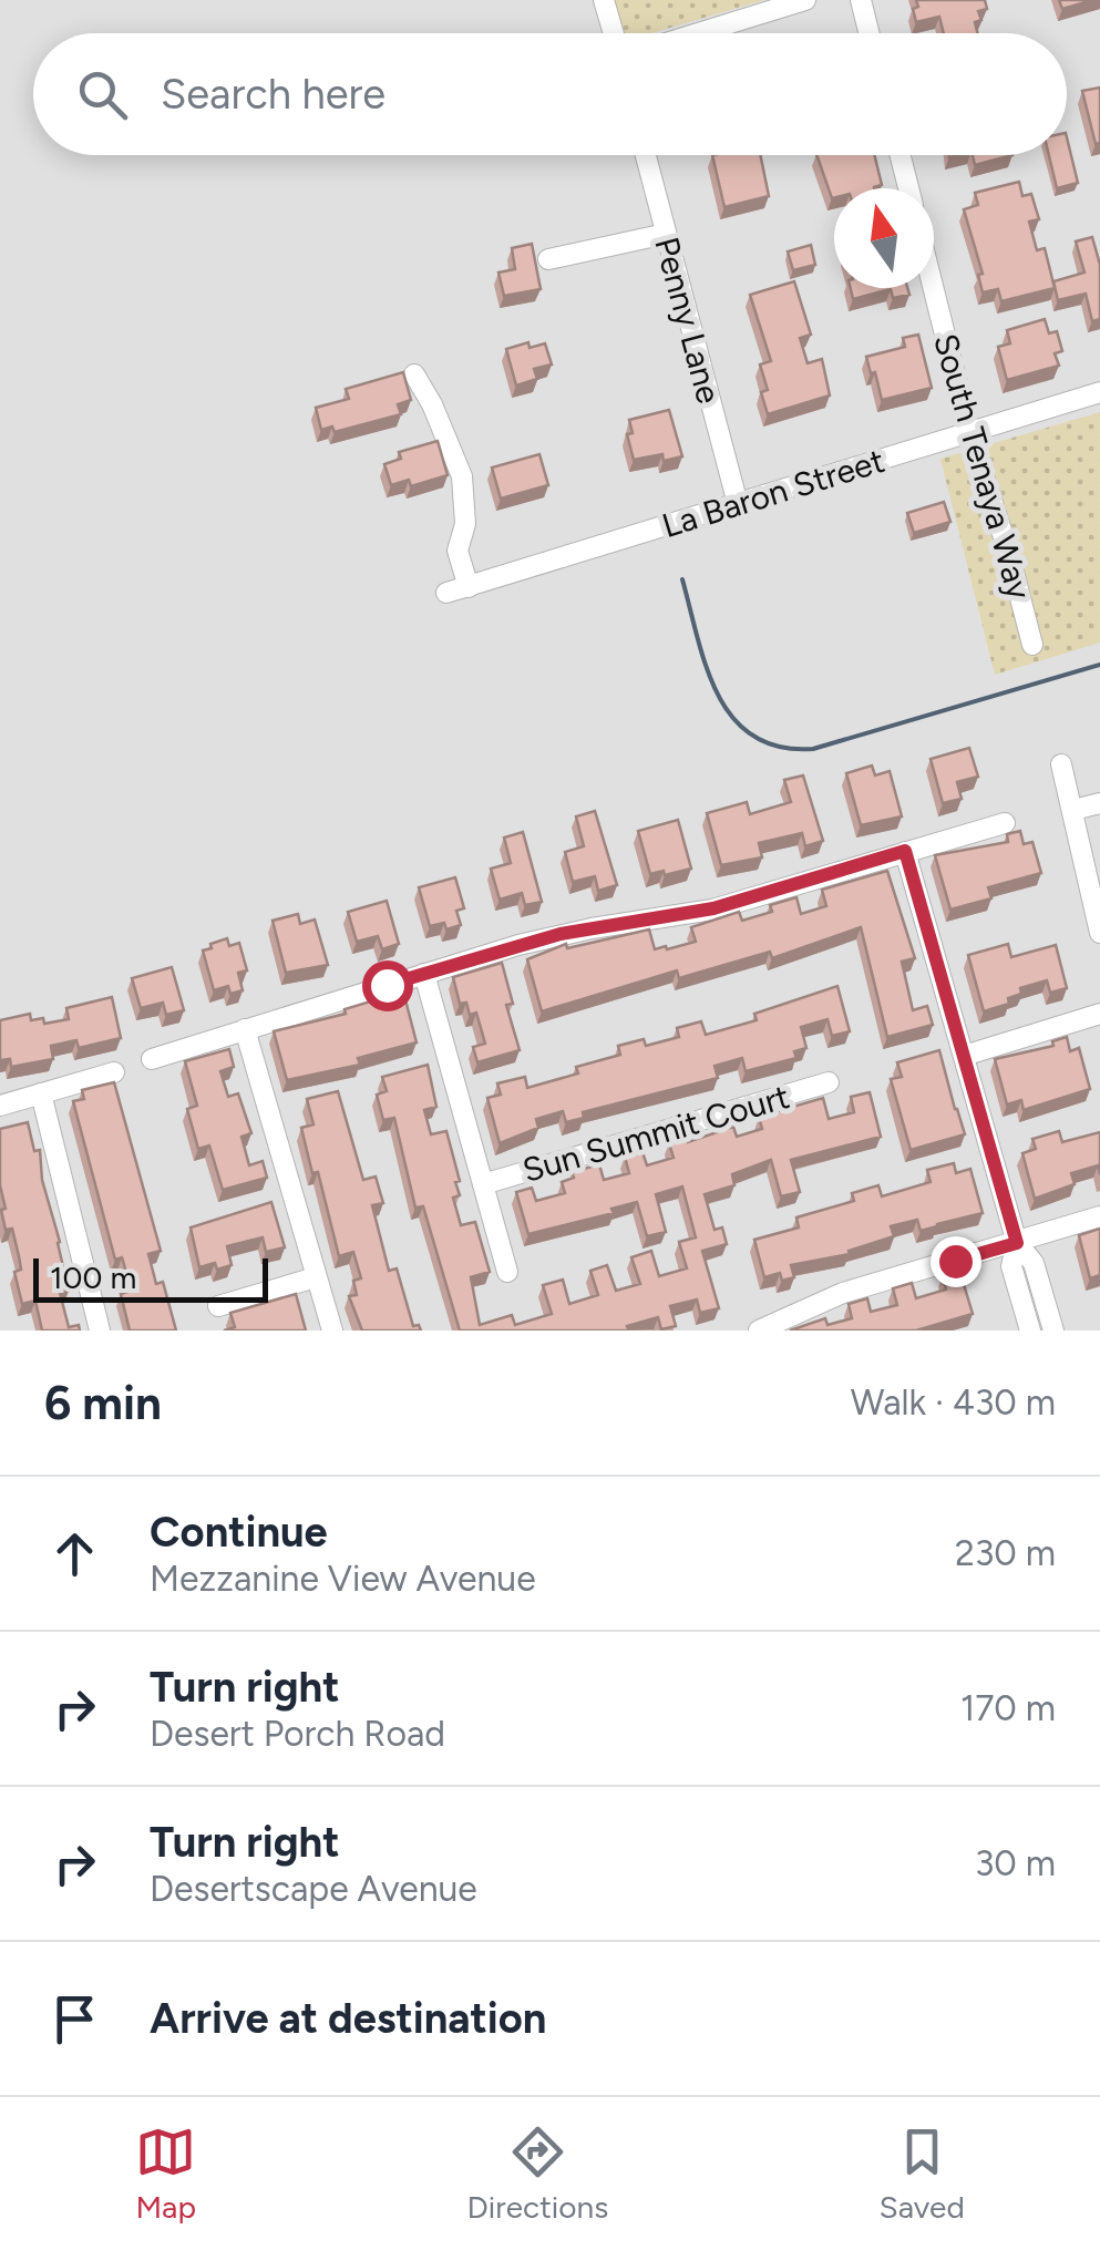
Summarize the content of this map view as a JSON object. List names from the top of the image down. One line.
{"streets":{"street":["Penny Lane","South Tenaya Way","La Baron Street","Sun Summit Court"]},"crossings":[["Penny Lane","La Baron Street"],["South Tenaya Way","La Baron Street"]],"scale_bar":"100 m","north":"top","page":{"search":"Search here","scale":"100 m","heading":["6 min","Walk · 430 m"],"list":[["Continue","Mezzanine View Avenue","230 m"],["Turn right","Desert Porch Road","170 m"],["Turn right","Desertscape Avenue","30 m"],"Arrive at destination"],"nav":["Map","Directions","Saved"]}}
